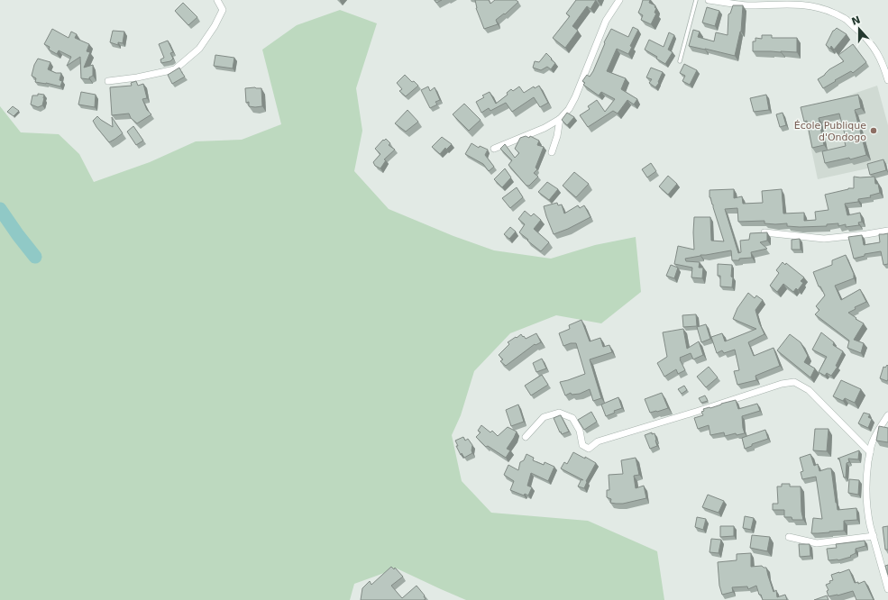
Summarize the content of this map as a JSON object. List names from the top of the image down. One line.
{"places":["École Publique d'Ondogo"],"north":"top"}
